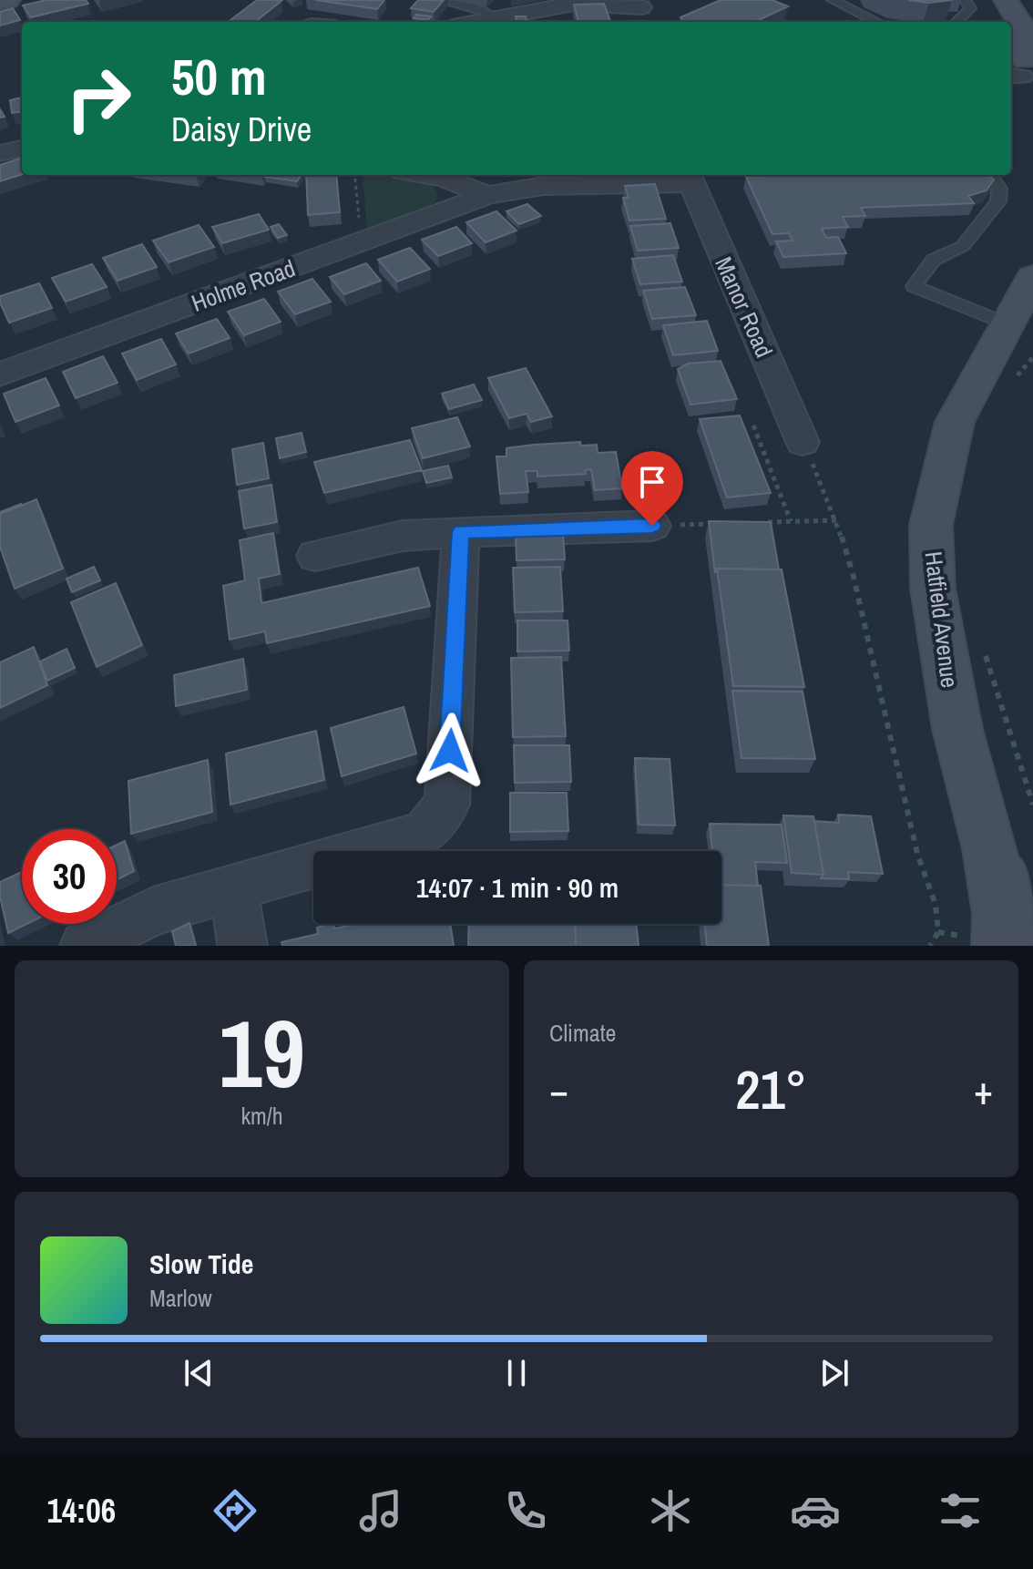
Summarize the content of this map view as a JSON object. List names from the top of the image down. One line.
{"streets":{"street":["Holme Road","Manor Road","Hatfield Avenue"]},"crossings":[["Holme Road","Manor Road"]],"page":{"turn":["50 m","Daisy Drive"],"limit":"30","trip":"14:07 · 1 min · 90 m","tile":[["19","km/h"],"Climate"],"heat":["−","21°","+"],"song":["Slow Tide","Marlow"],"tabs":"14:06"}}
